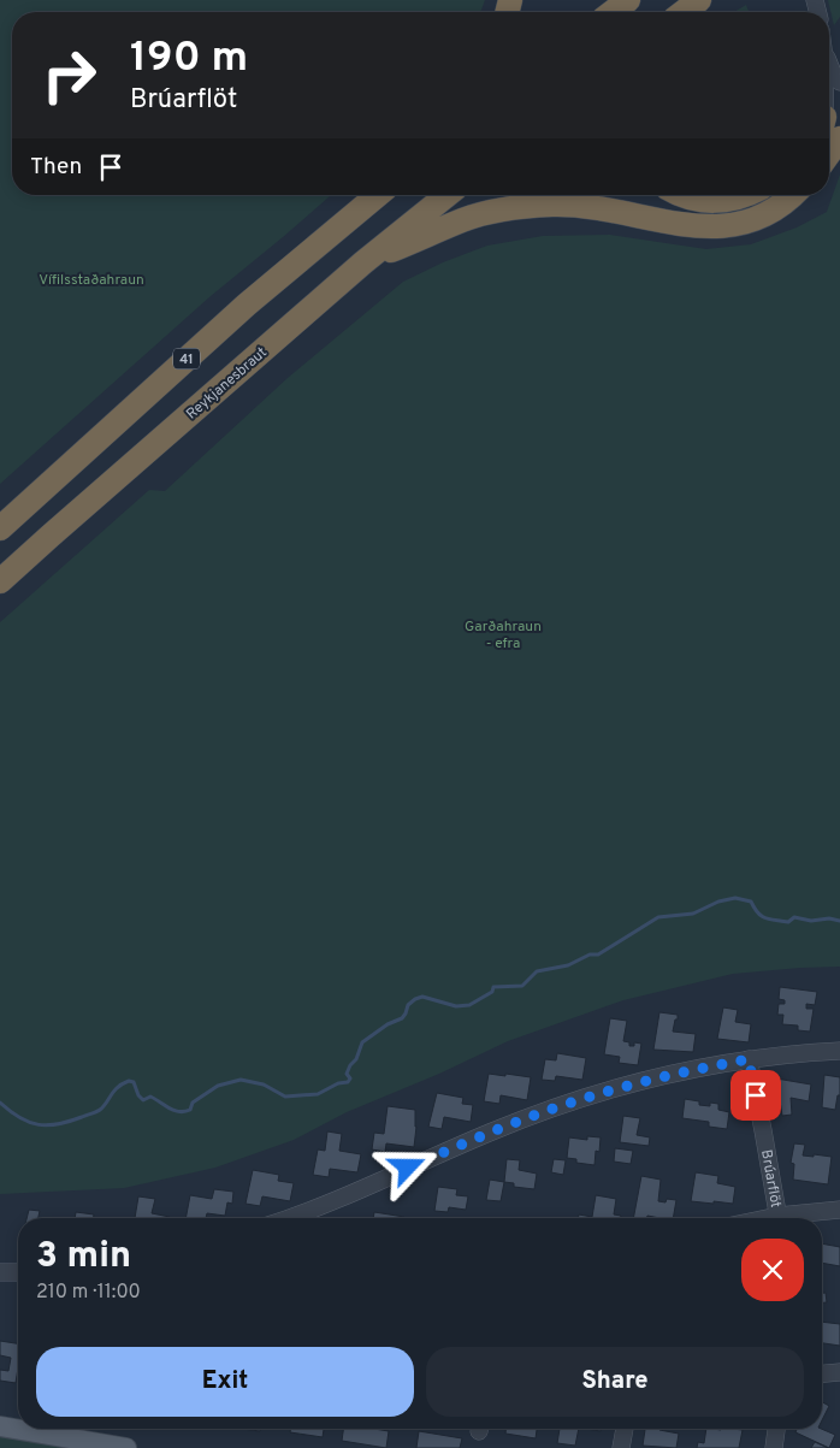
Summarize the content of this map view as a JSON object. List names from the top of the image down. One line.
{"streets":{"highway":["41","Reykjanesbraut"],"street":["Brúarflöt"]},"parks":["Vífilsstaðahraun","Garðahraun - efra"],"page":{"turn":["190 m","Brúarflöt"],"then":"Then","heading":["3 min","210 m · 11:00"],"buttons":["Exit","Share"]}}
